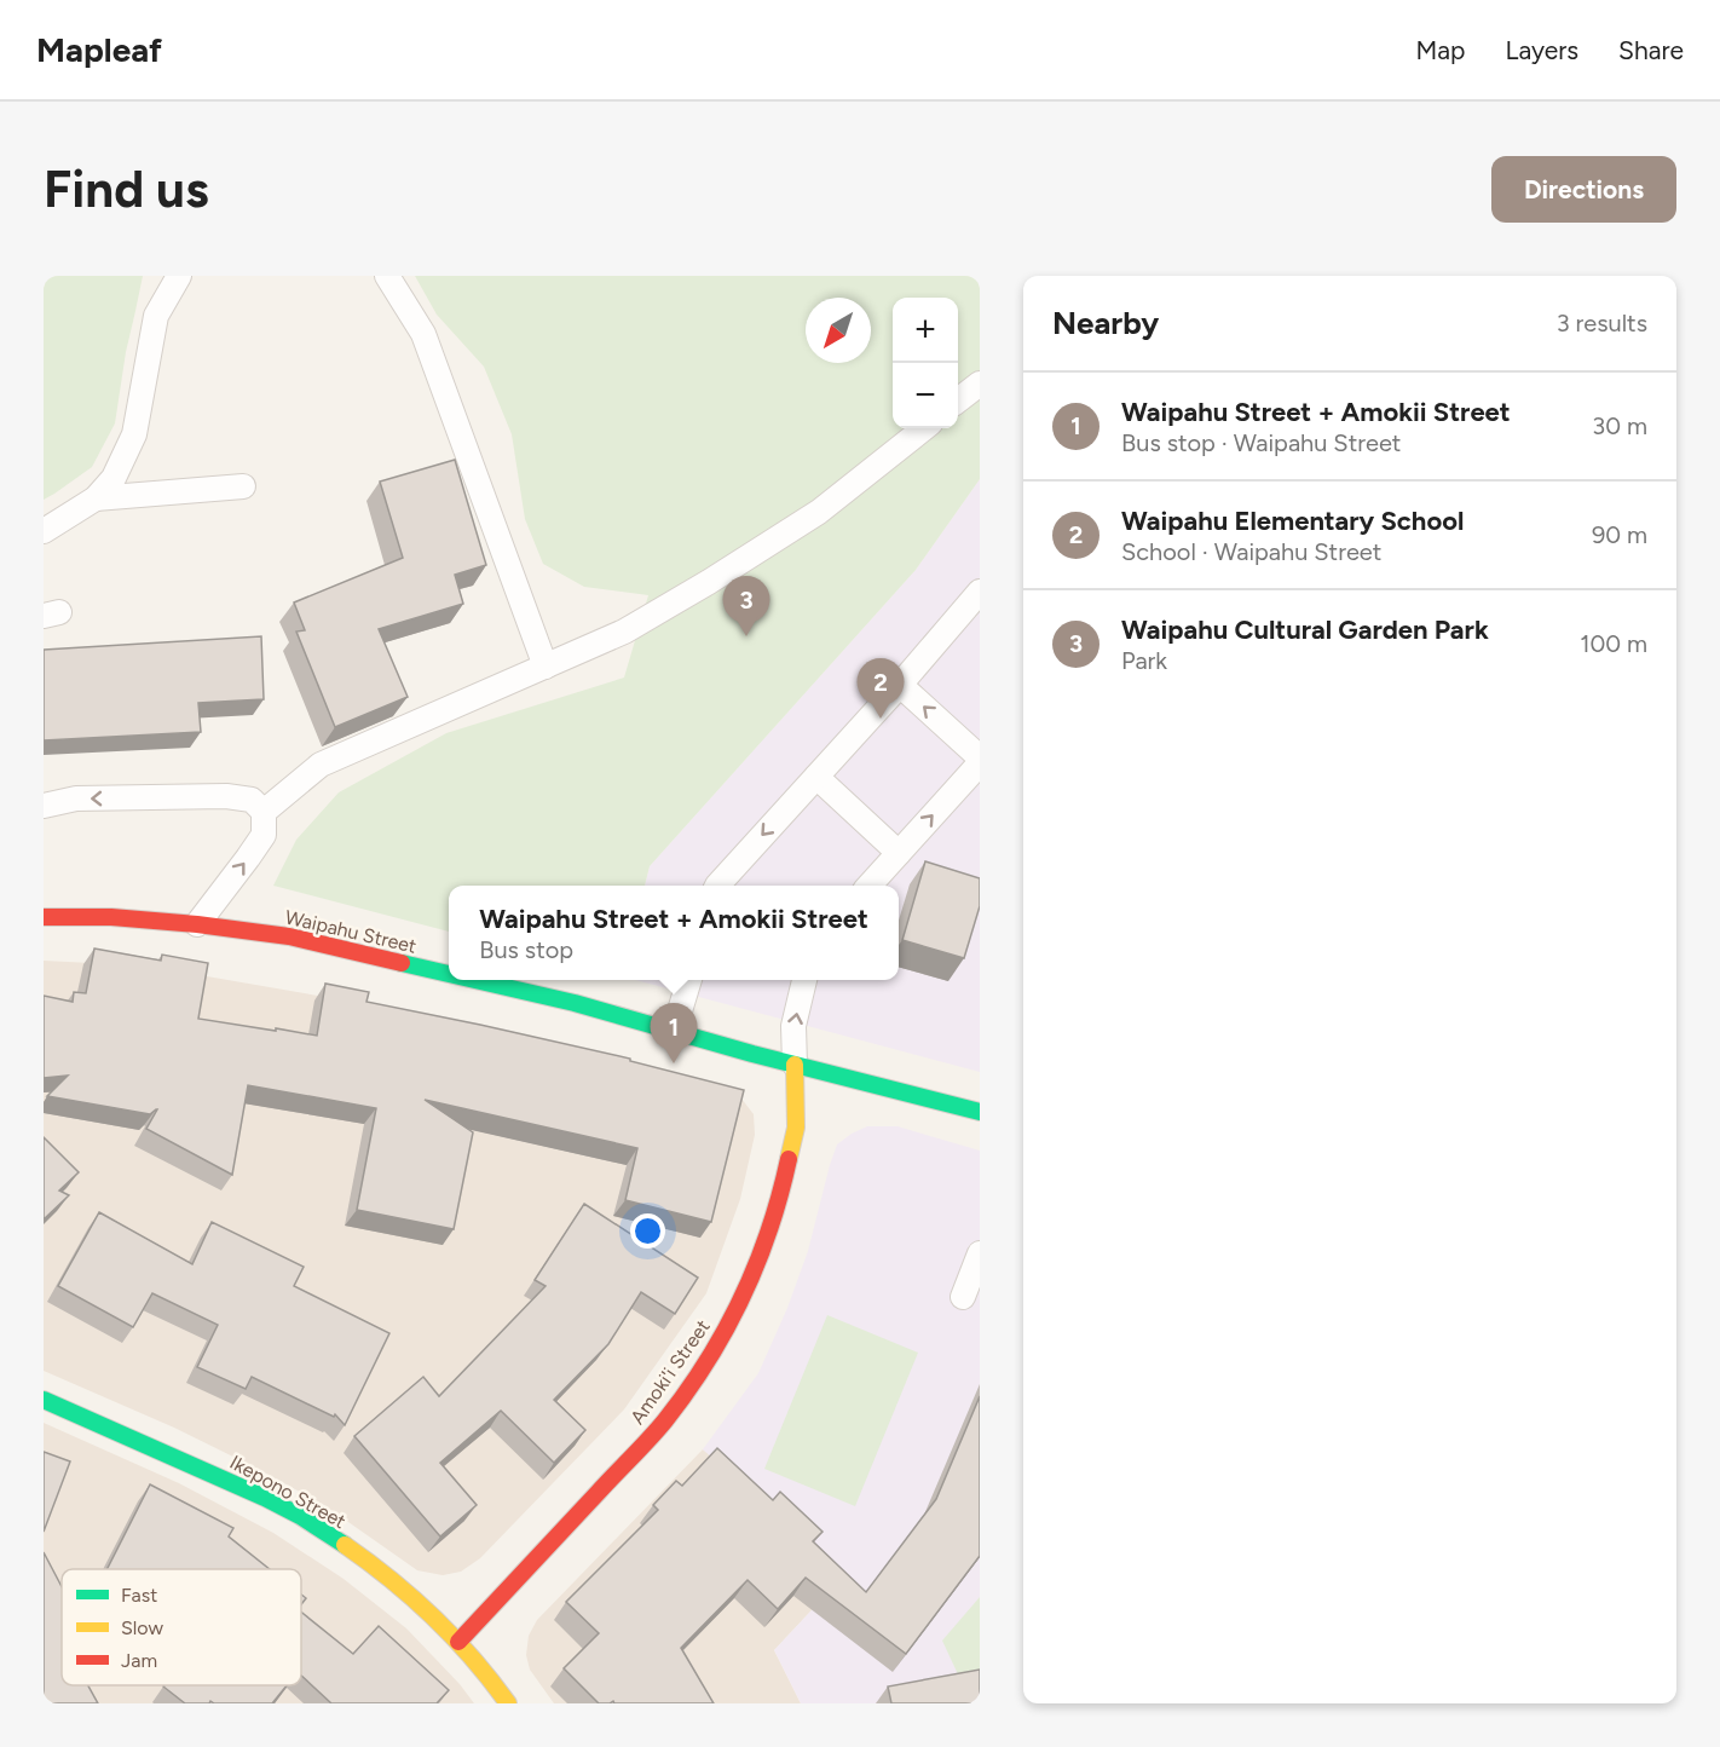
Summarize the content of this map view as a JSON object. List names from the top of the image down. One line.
{"streets":{"street":["Waipahu Street","Amoki'i Street","Ikepono Street"]},"crossings":[["Waipahu Street","Amoki'i Street"],["Amoki'i Street","Ikepono Street"]],"legend":["Fast","Slow","Jam"],"north":"bottom left","page":{"header":"Mapleaf","nav":["Map","Layers","Share"],"buttons":"Directions","title":"Find us","heading":["Nearby","3 results"],"map_buttons":["+","−"],"list":[{"mark":"1","name":"Waipahu Street + Amokii Street","note":"Bus stop · Waipahu Street","value":"30 m"},{"mark":"2","name":"Waipahu Elementary School","note":"School · Waipahu Street","value":"90 m"},{"mark":"3","name":"Waipahu Cultural Garden Park","note":"Park","value":"100 m"}],"pins":["3","2","1"],"popup":["Waipahu Street + Amokii Street","Bus stop"]}}
